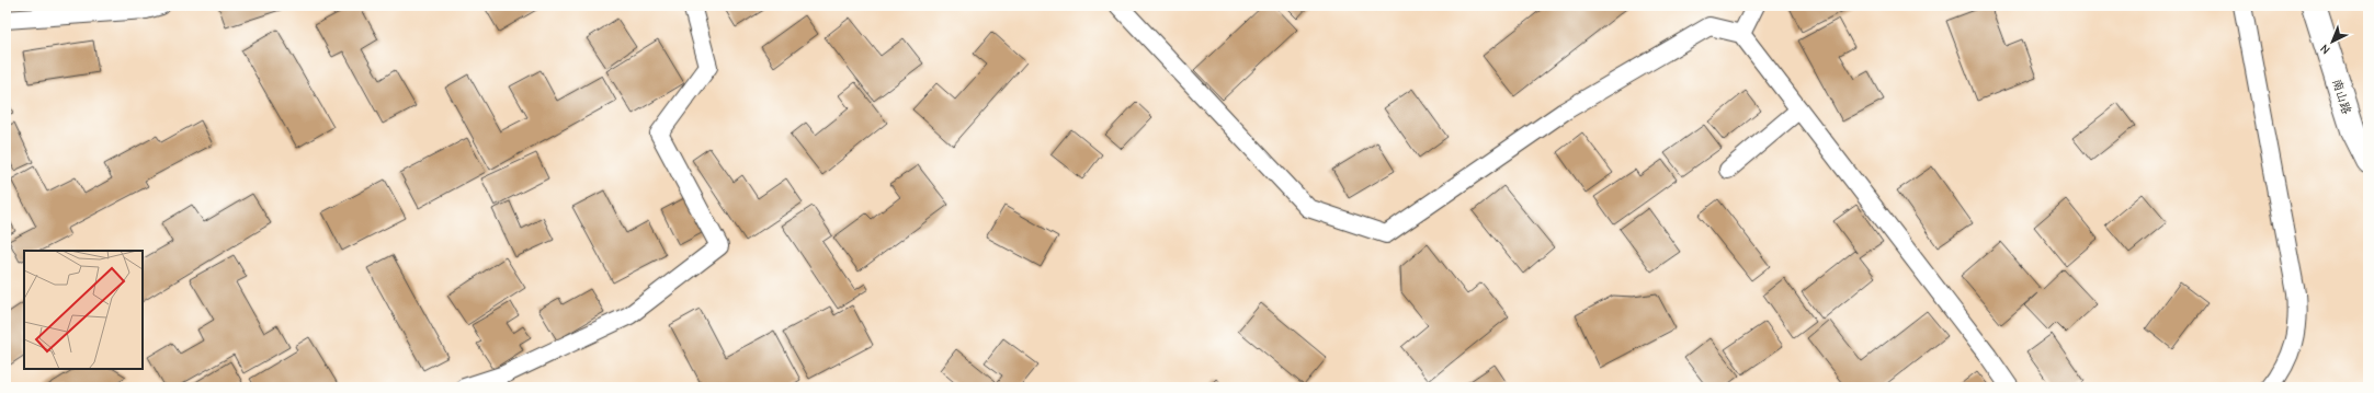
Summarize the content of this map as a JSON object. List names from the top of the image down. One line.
{"streets":{"street":["南山路"]},"north":"bottom left"}
